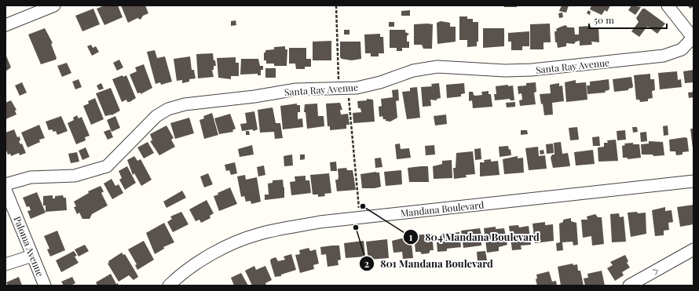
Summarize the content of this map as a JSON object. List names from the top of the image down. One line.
{"streets":{"street":["Santa Ray Avenue","Mandana Boulevard","Paloma Avenue"]},"places":["804 Mandana Boulevard","801 Mandana Boulevard"],"scale_bar":"50 m"}
